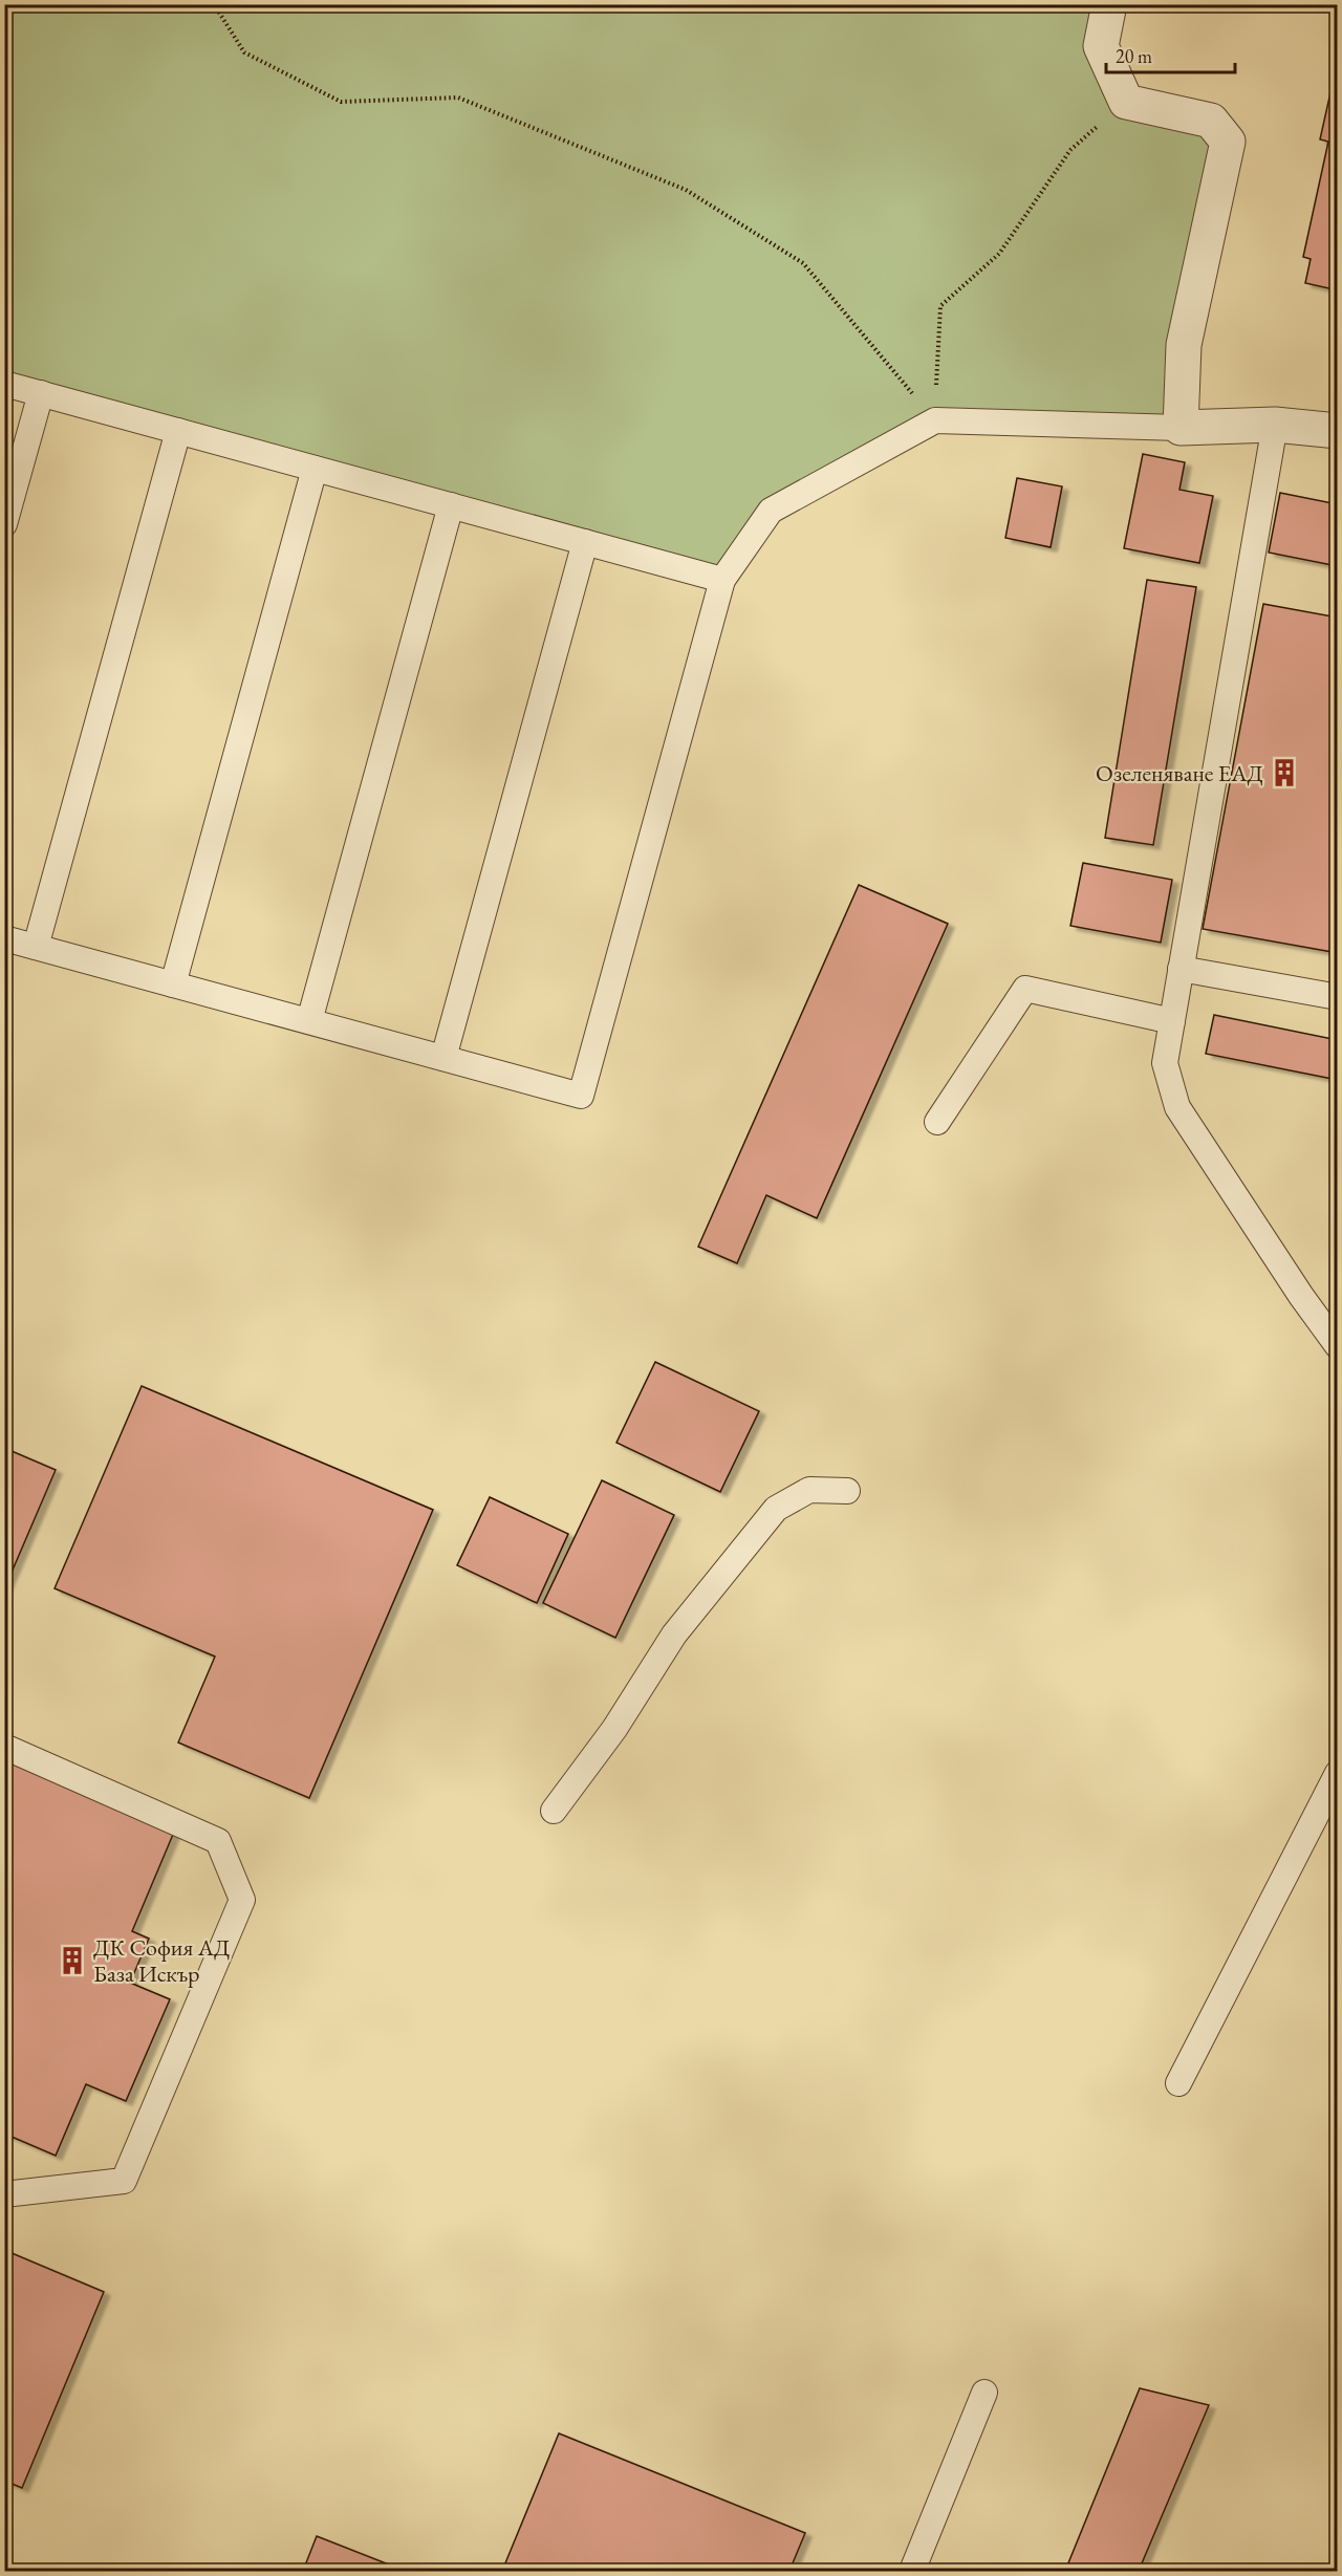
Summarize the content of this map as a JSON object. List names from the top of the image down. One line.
{"places":{"building":["Озеленяване ЕАД","ДК София АД База Искър"]},"scale_bar":"20 m"}
